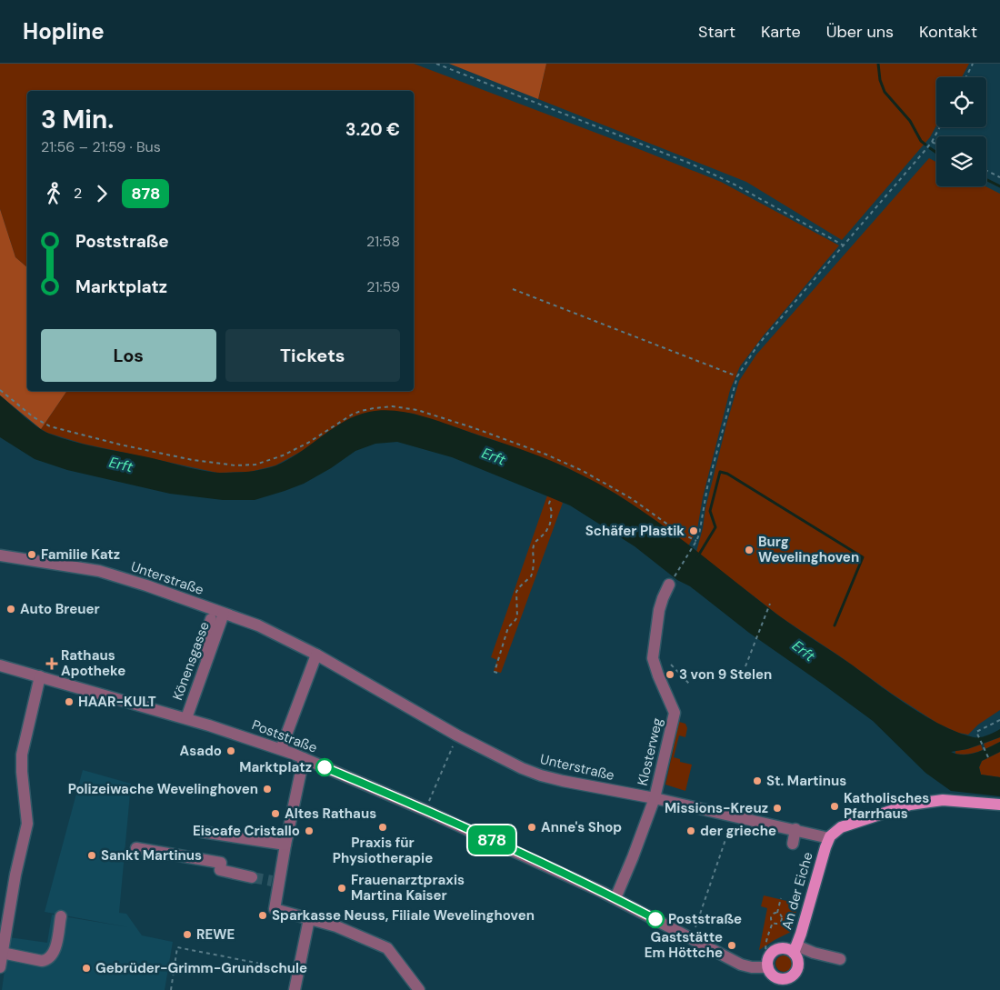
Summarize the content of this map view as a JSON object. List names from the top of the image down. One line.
{"streets":{"main road":["An der Eiche"],"street":["Unterstraße","Könensgasse","Poststraße","Klosterweg"]},"crossings":[["Unterstraße","Könensgasse"],["Unterstraße","Klosterweg"],["Unterstraße","An der Eiche"],["Könensgasse","Poststraße"],["Poststraße","Klosterweg"],["Poststraße","An der Eiche"]],"water":["Erft"],"places":{"other":["Schäfer Plastik","Burg Wevelinghoven","Familie Katz","Auto Breuer","3 von 9 Stelen","HAAR-KULT","Asado","Marktplatz","St. Martinus","Polizeiwache Wevelinghoven","Katholisches Pfarrhaus","Missions-Kreuz","Altes Rathaus","Praxis für Physiotherapie","Anne's Shop","Eiscafe Cristallo","der grieche","Sankt Martinus","Frauenarztpraxis Martina Kaiser","Sparkasse Neuss, Filiale Wevelinghoven","Poststraße","REWE","Gaststätte Em Höttche","Gebrüder-Grimm-Grundschule"],"health":["Rathaus Apotheke"]},"lines":["bus line 878"],"page":{"header":"Hopline","nav":["Start","Karte","Über uns","Kontakt"],"on_map":"878","heading":["3 Min.","21:56 – 21:59 · Bus","3.20 €"],"legs":["2","878"],"list":[{"name":"Poststraße","value":"21:58"},{"name":"Marktplatz","value":"21:59"}],"buttons":["Los","Tickets"]}}
